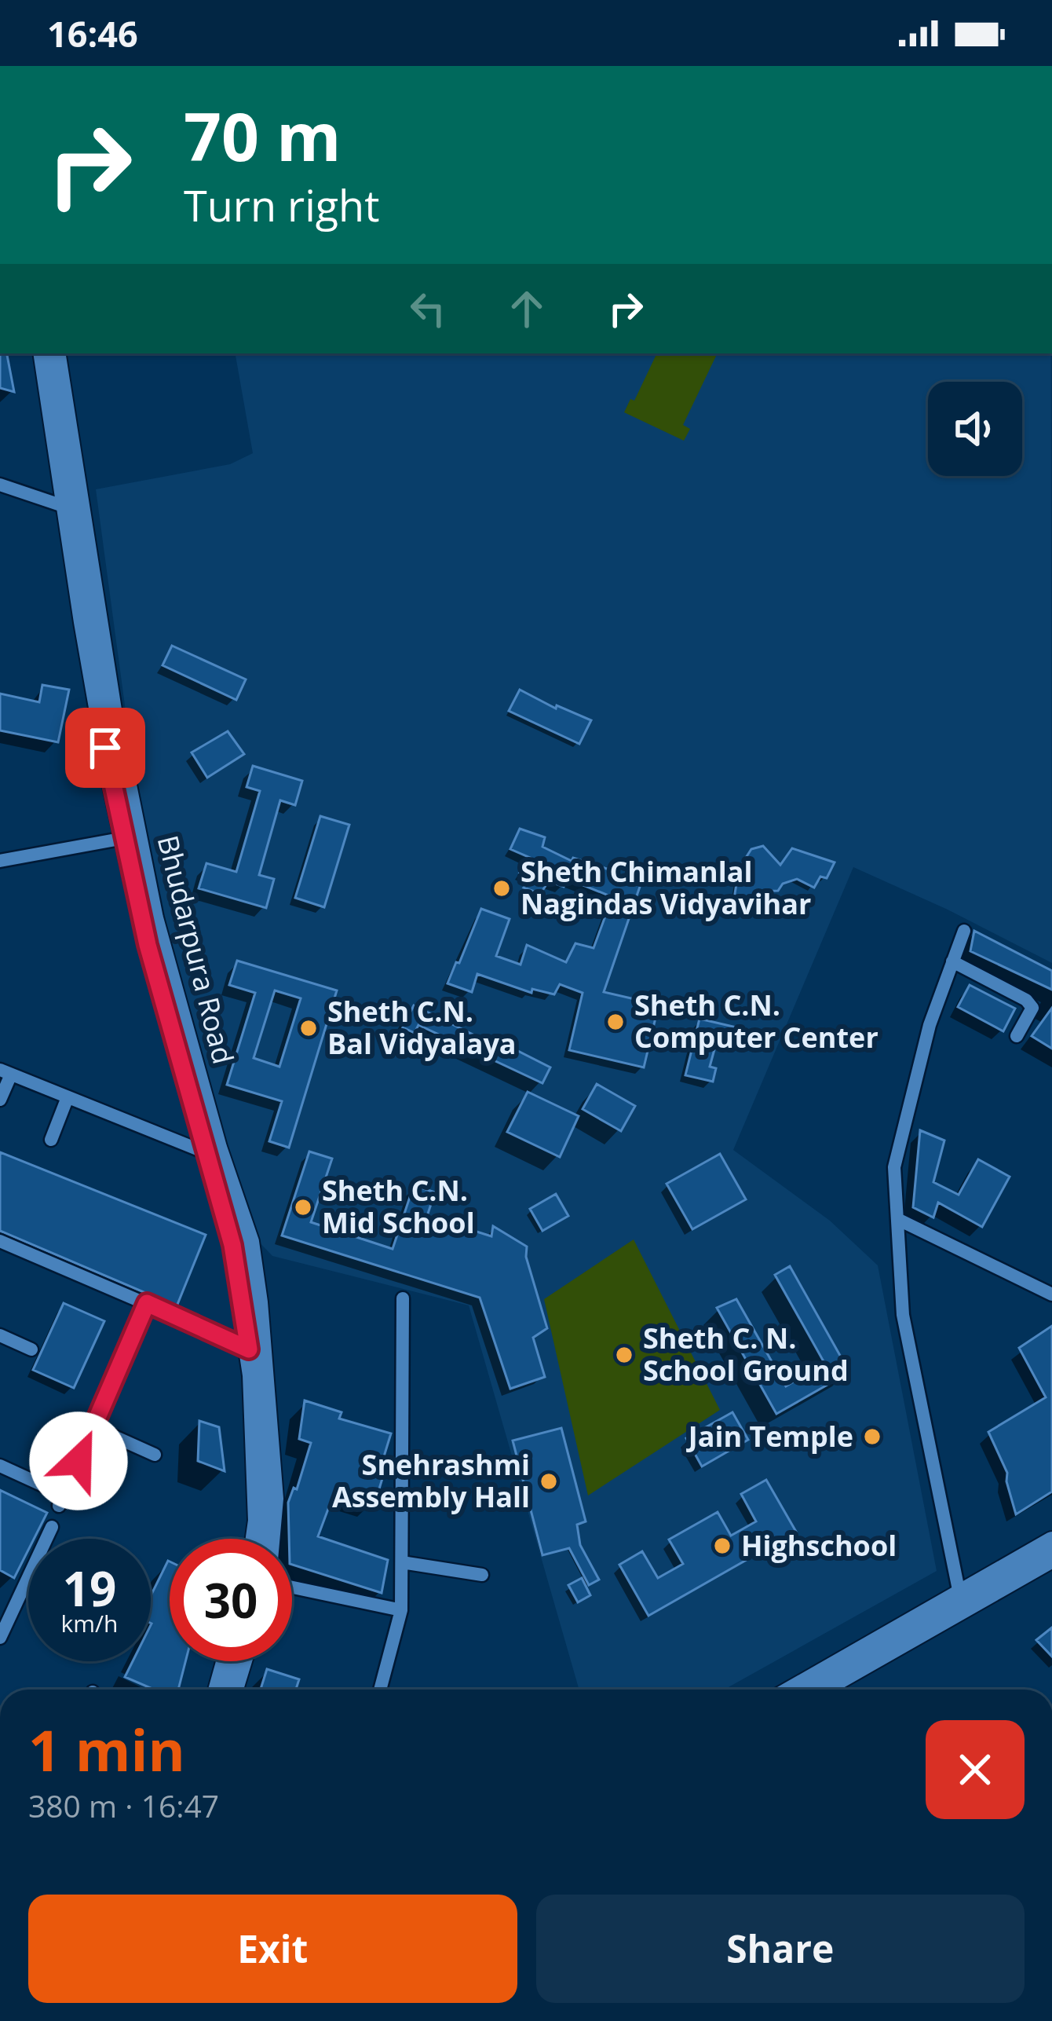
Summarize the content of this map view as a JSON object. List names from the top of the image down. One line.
{"streets":{"street":["Bhudarpura Road"]},"places":["Sheth Chimanlal Nagindas Vidyavihar","Sheth C.N. Computer Center","Sheth C.N. Bal Vidyalaya","Sheth C.N. Mid School","Sheth C. N. School Ground","Jain Temple","Snehrashmi Assembly Hall","Highschool"],"page":{"status":"16:46","turn":["70 m","Turn right"],"speed":"19 km/h","limit":"30","heading":["1 min","380 m · 16:47"],"buttons":["Exit","Share"]}}
